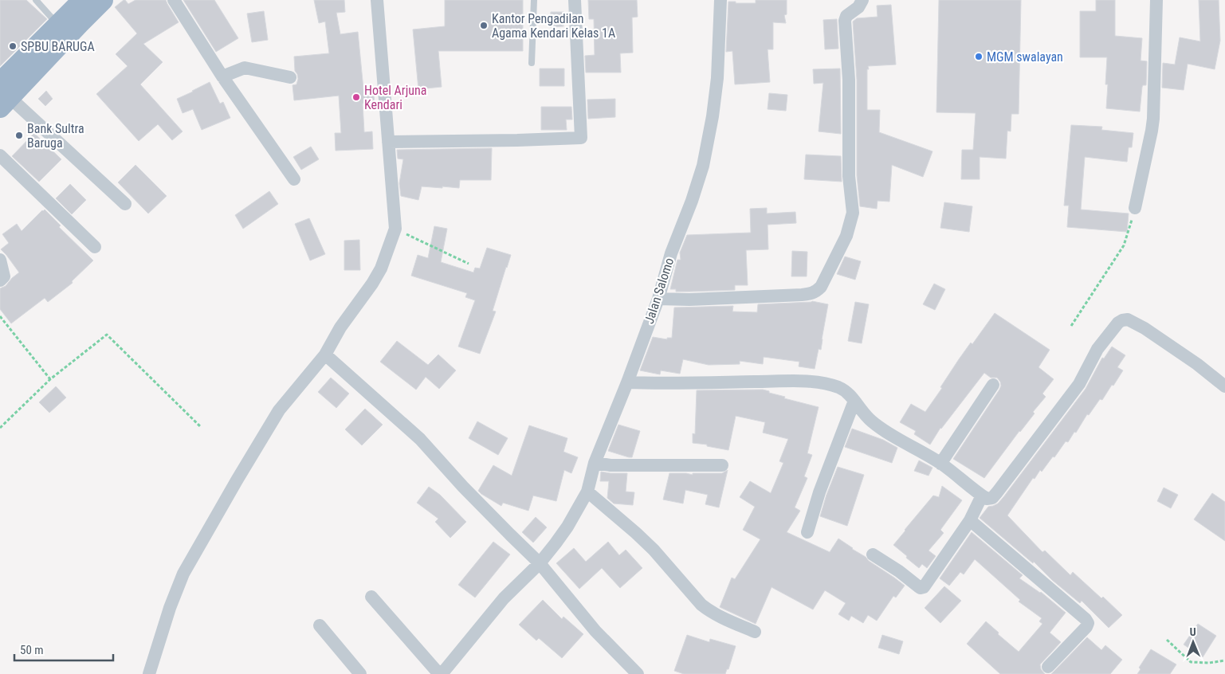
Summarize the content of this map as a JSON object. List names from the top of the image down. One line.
{"streets":{"street":["Jalan Salomo"]},"places":["Kantor Pengadilan Agama Kendari Kelas 1A","SPBU BARUGA","MGM swalayan","Hotel Arjuna Kendari","Bank Sultra Baruga"],"scale_bar":"50 m","north":"top"}
